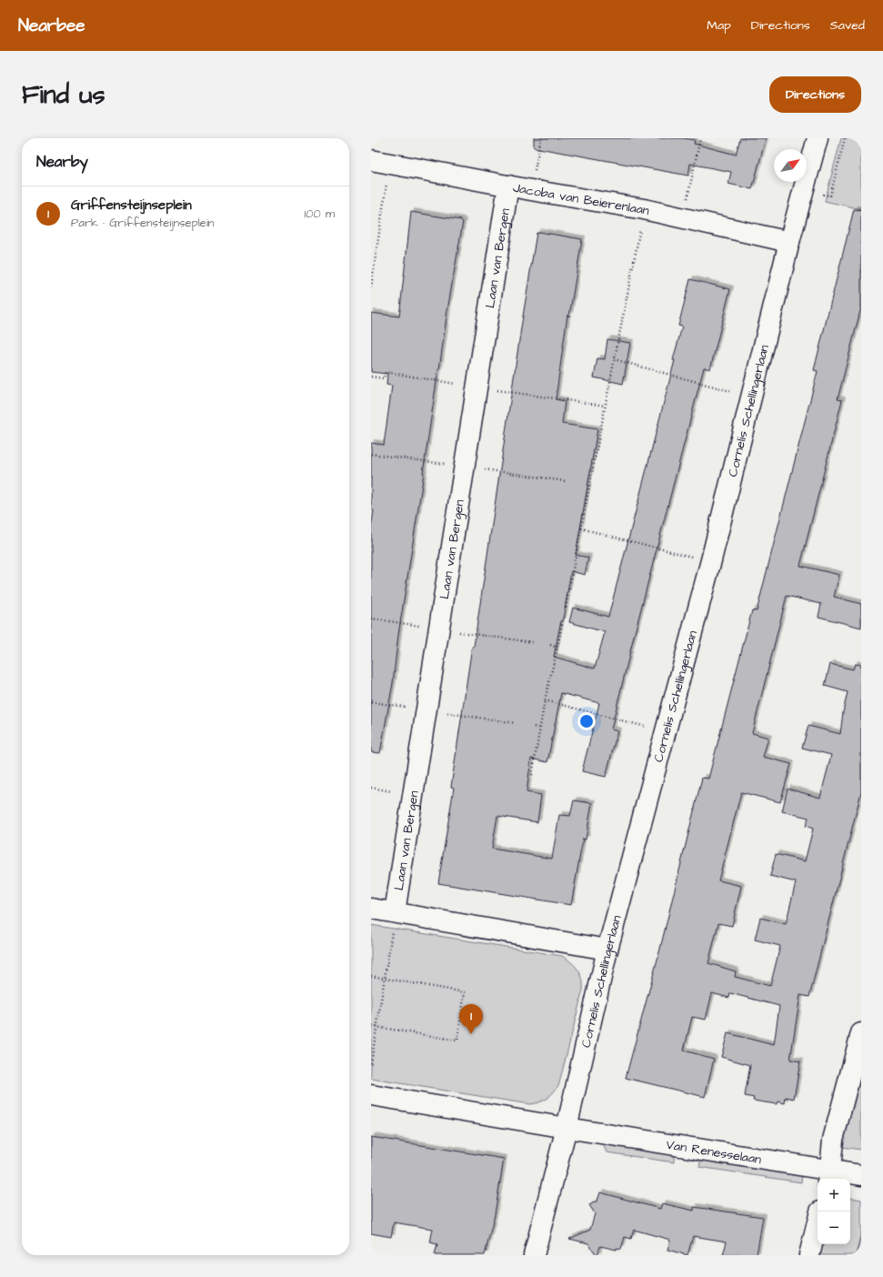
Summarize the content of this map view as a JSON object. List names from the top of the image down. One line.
{"streets":{"street":["Jacoba van Beierenlaan","Laan van Bergen","Cornelis Schellingerlaan","Van Renesselaan"]},"crossings":[["Jacoba van Beierenlaan","Laan van Bergen"],["Jacoba van Beierenlaan","Cornelis Schellingerlaan"],["Cornelis Schellingerlaan","Van Renesselaan"]],"north":"top right","page":{"header":"Nearbee","nav":["Map","Directions","Saved"],"buttons":"Directions","title":"Find us","heading":"Nearby","list":[{"mark":"1","name":"Griffensteijnseplein","note":"Park · Griffensteijnseplein","value":"100 m"}],"pins":"1","map_buttons":["+","−"]}}
